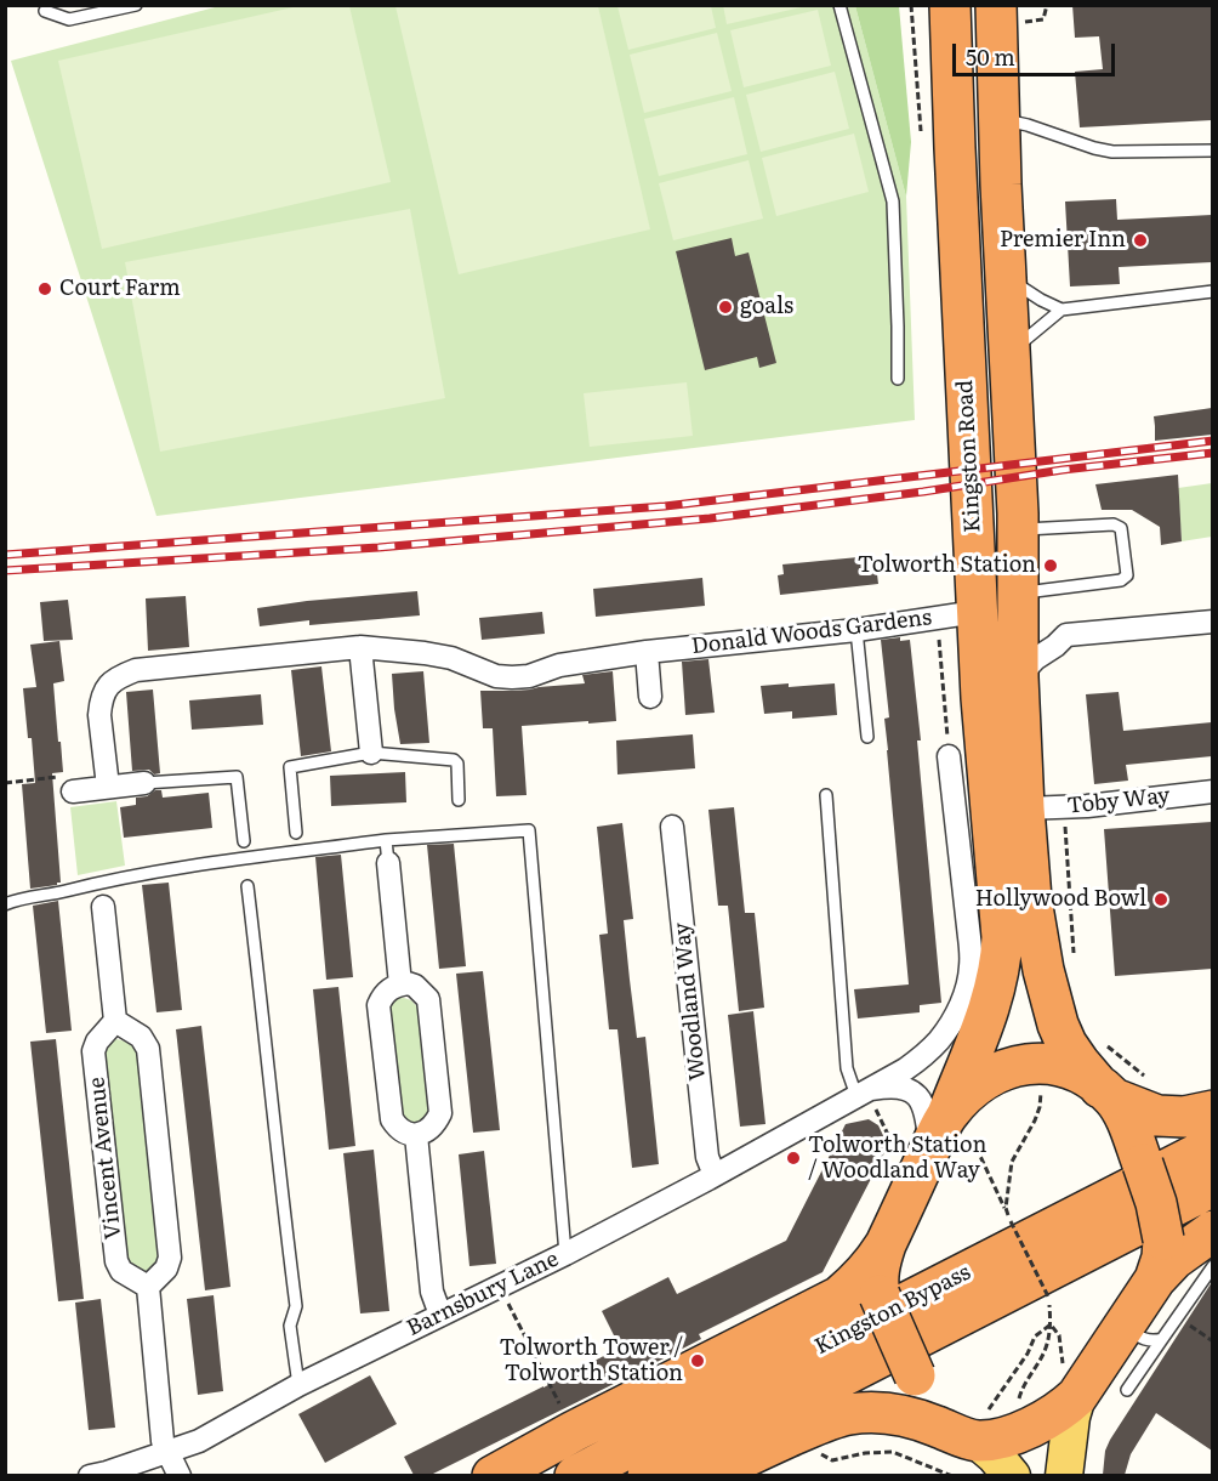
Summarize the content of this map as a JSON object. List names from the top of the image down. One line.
{"streets":{"highway":["Kingston Road","Kingston Bypass"],"street":["Donald Woods Gardens","Toby Way","Woodland Way","Vincent Avenue","Barnsbury Lane"]},"crossings":[["Kingston Road","Donald Woods Gardens"],["Kingston Road","Toby Way"],["Kingston Road","Barnsbury Lane"],["Woodland Way","Barnsbury Lane"]],"places":["Premier Inn","Court Farm","goals","Tolworth Station","Hollywood Bowl","Tolworth Station / Woodland Way","Tolworth Tower / Tolworth Station"],"scale_bar":"50 m"}
